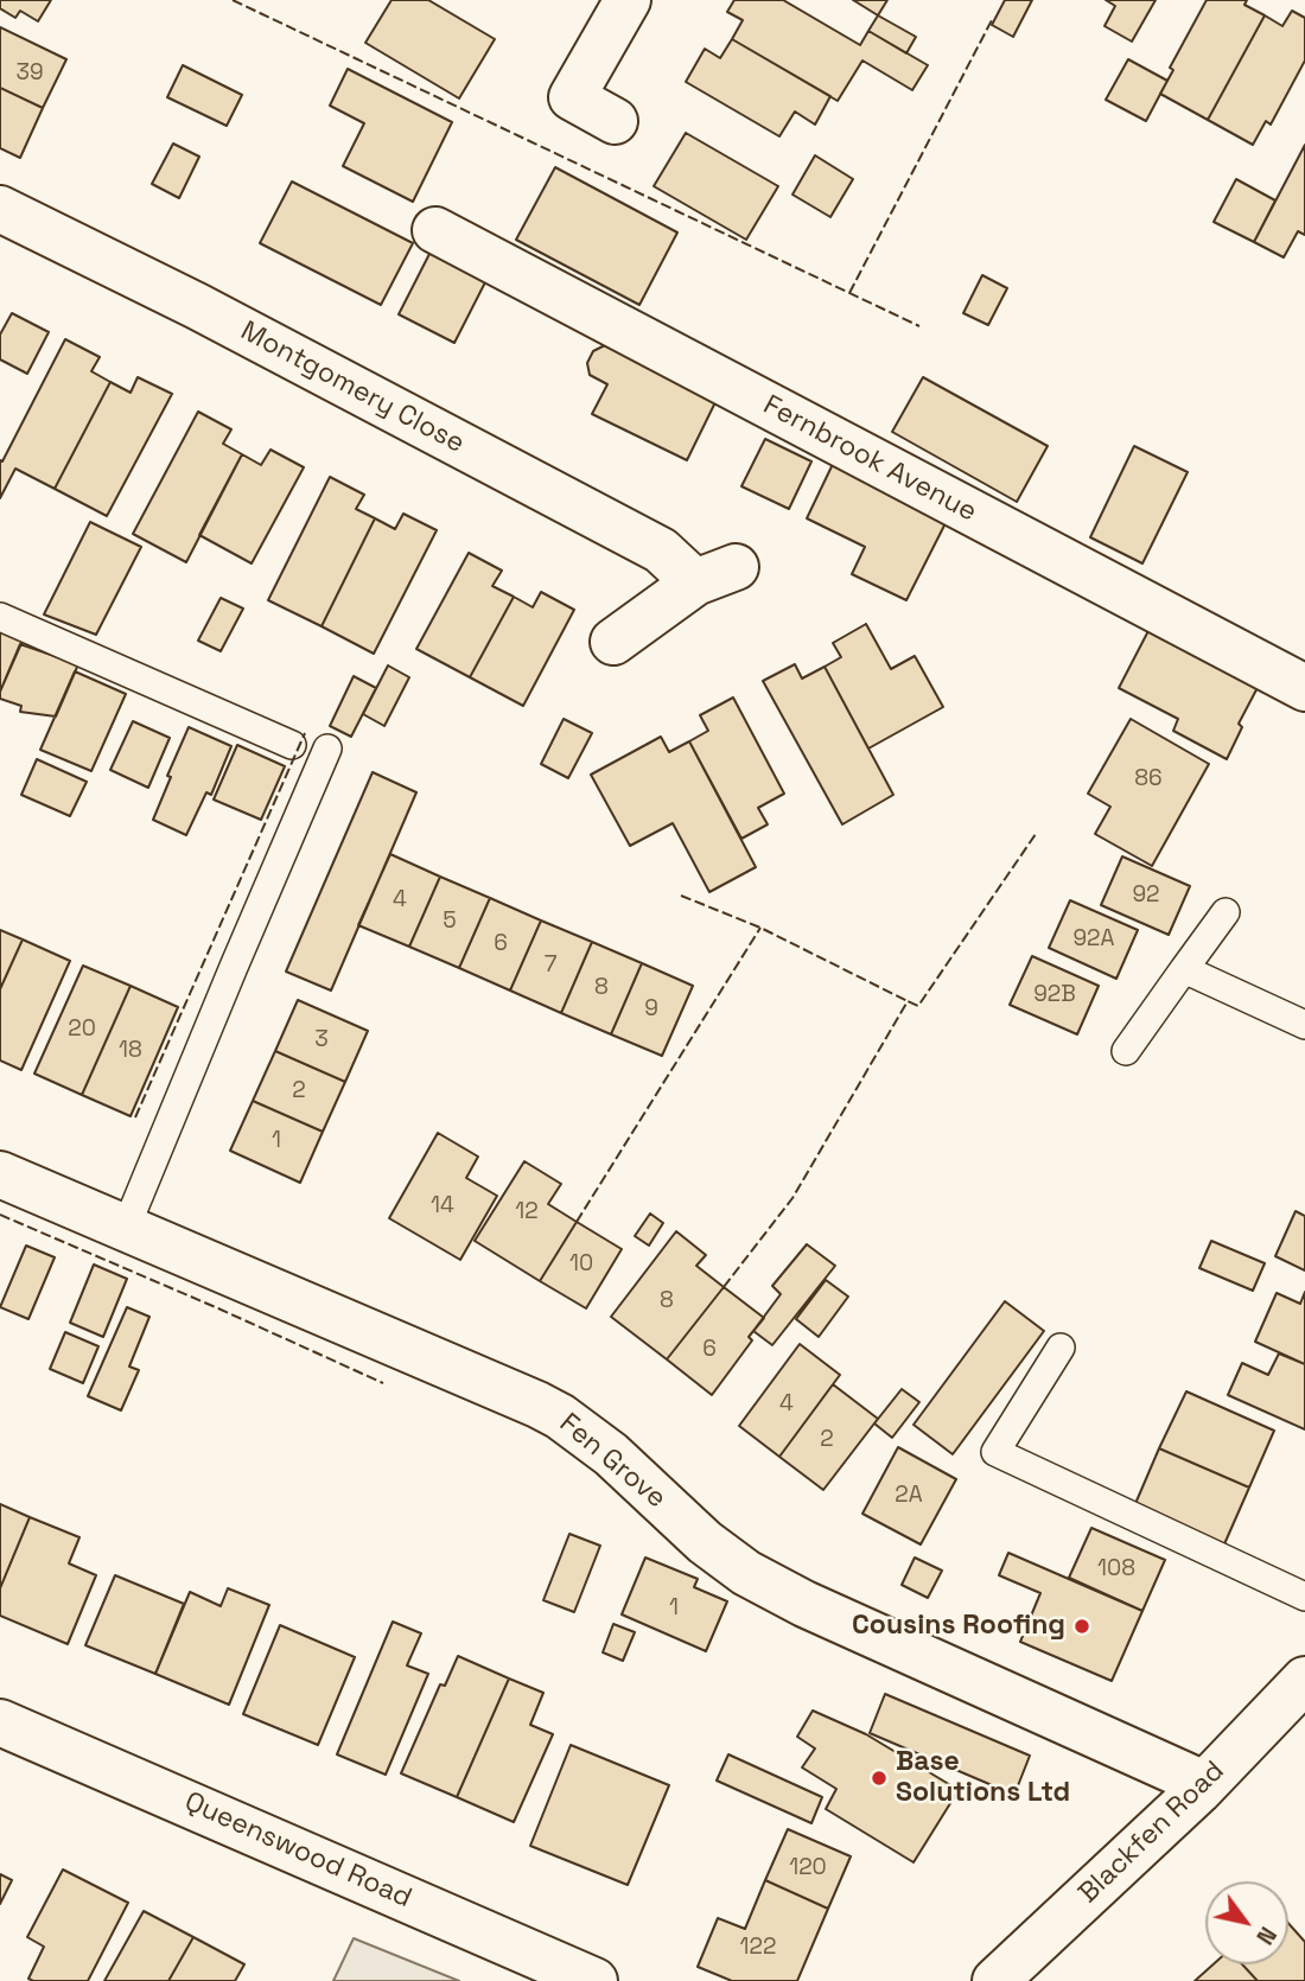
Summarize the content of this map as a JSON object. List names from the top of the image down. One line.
{"streets":{"street":["Montgomery Close","Fernbrook Avenue","Fen Grove","Blackfen Road","Queenswood Road"]},"crossings":[["Fen Grove","Blackfen Road"]],"places":["Cousins Roofing","Base Solutions Ltd"],"house_numbers":["39","86","92","4","5","92A","6","7","8","92B","9","20","3","18","2","1","14","12","10","8","6","4","2","2A","108","1","120","122"],"north":"bottom right"}
